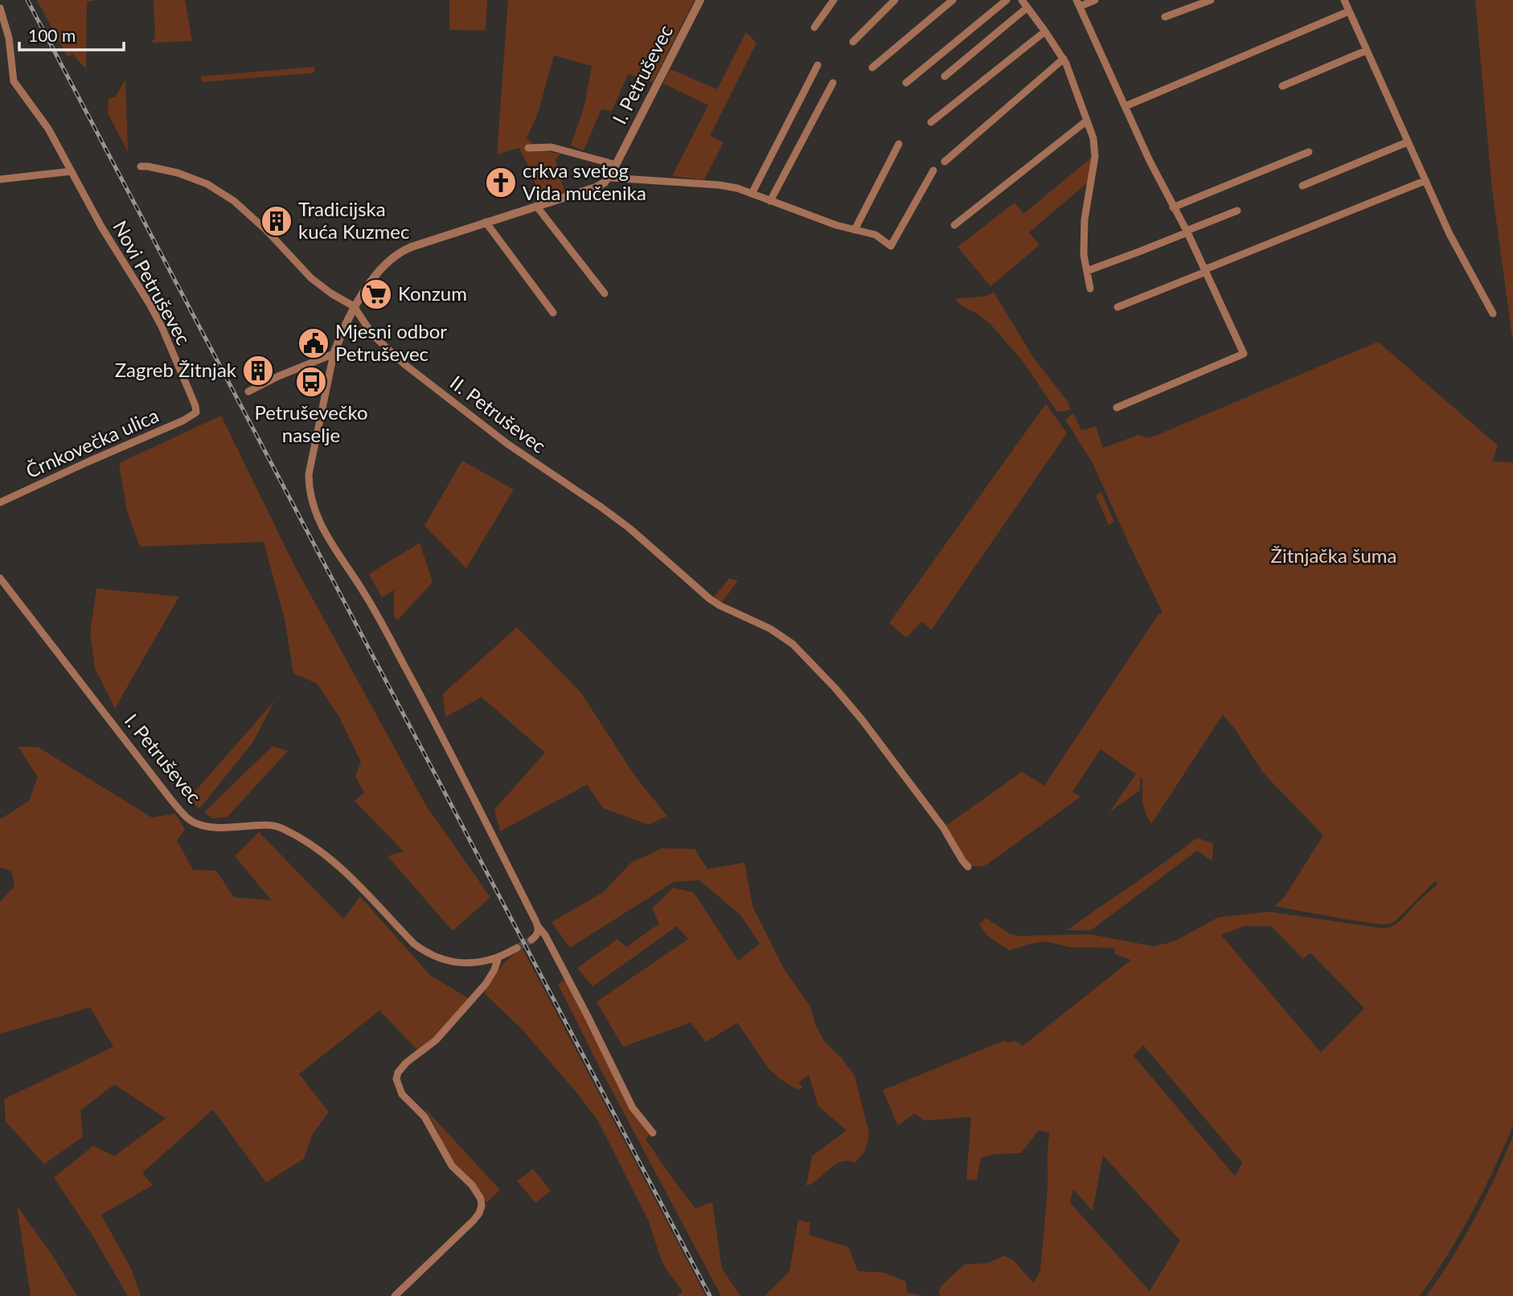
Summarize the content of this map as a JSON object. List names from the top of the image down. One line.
{"streets":{"street":["I. Petruševec","Novi Petruševec","II. Petruševec","Črnkovečka ulica"]},"crossings":[["Novi Petruševec","Črnkovečka ulica"]],"parks":["Žitnjačka šuma"],"places":{"church":["crkva svetog Vida mučenika"],"building":["Tradicijska kuća Kuzmec","Zagreb Žitnjak"],"supermarket":["Konzum"],"public building":["Mjesni odbor Petruševec"],"bus stop":["Petruševečko naselje"]},"scale_bar":"100 m"}
